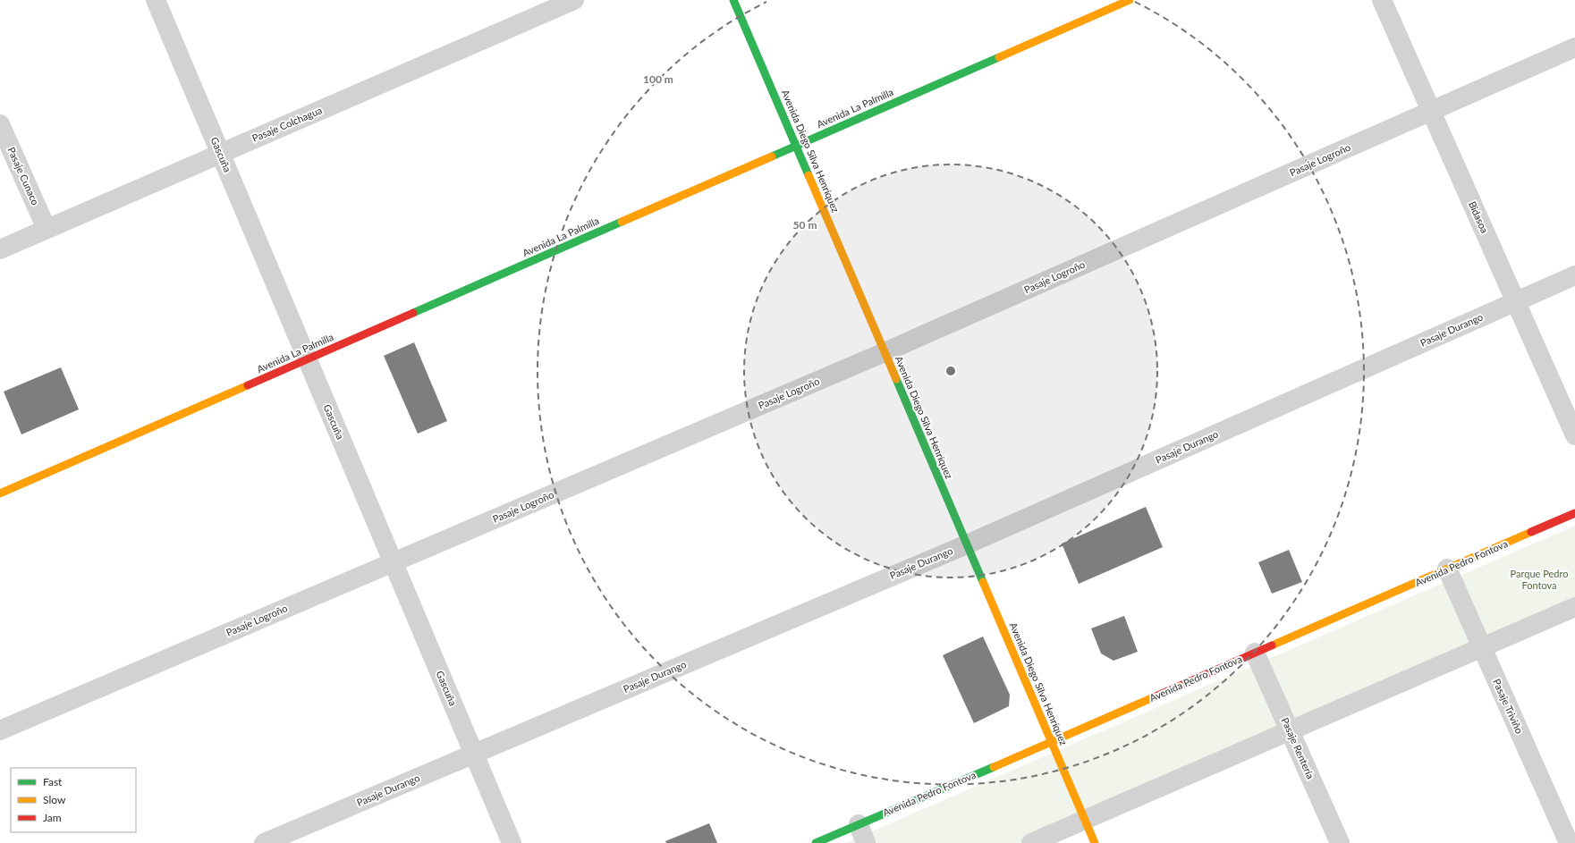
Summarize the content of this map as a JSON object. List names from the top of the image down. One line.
{"streets":{"main road":["Avenida La Palmilla","Avenida Diego Silva Henríquez","Avenida Pedro Fontova"],"street":["Pasaje Colchagua","Gascuña","Pasaje Logroño","Pasaje Cunaco","Bidasoa","Pasaje Durango","Pasaje Triviño","Pasaje Rentería"]},"crossings":[["Avenida La Palmilla","Avenida Diego Silva Henríquez"],["Avenida La Palmilla","Gascuña"],["Pasaje Colchagua","Gascuña"],["Pasaje Colchagua","Pasaje Cunaco"],["Avenida Diego Silva Henríquez","Pasaje Logroño"],["Avenida Diego Silva Henríquez","Pasaje Durango"],["Avenida Diego Silva Henríquez","Avenida Pedro Fontova"],["Gascuña","Pasaje Logroño"],["Gascuña","Pasaje Durango"],["Pasaje Logroño","Bidasoa"],["Bidasoa","Pasaje Durango"],["Avenida Pedro Fontova","Pasaje Triviño"],["Avenida Pedro Fontova","Pasaje Rentería"]],"parks":["Parque Pedro Fontova"],"legend":["Fast","Slow","Jam"],"rings":["100 m","50 m"]}
